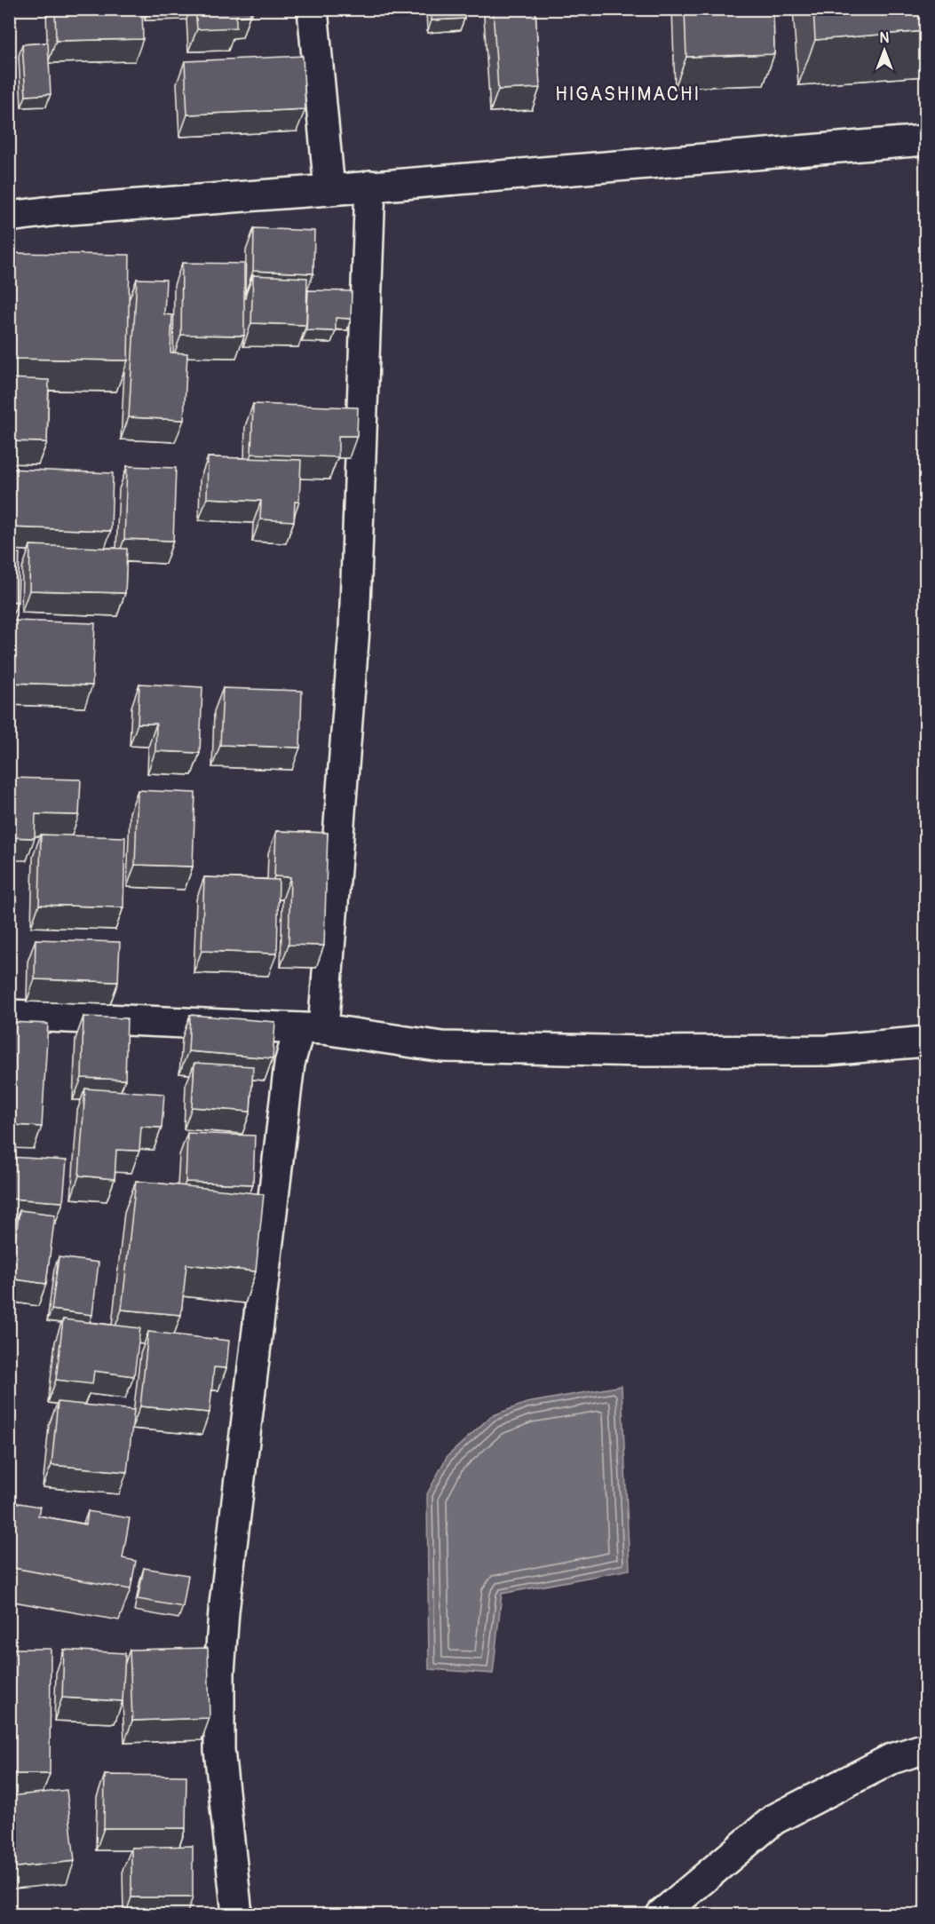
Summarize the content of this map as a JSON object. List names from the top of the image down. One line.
{"districts":["HIGASHIMACHI"],"north":"top"}
